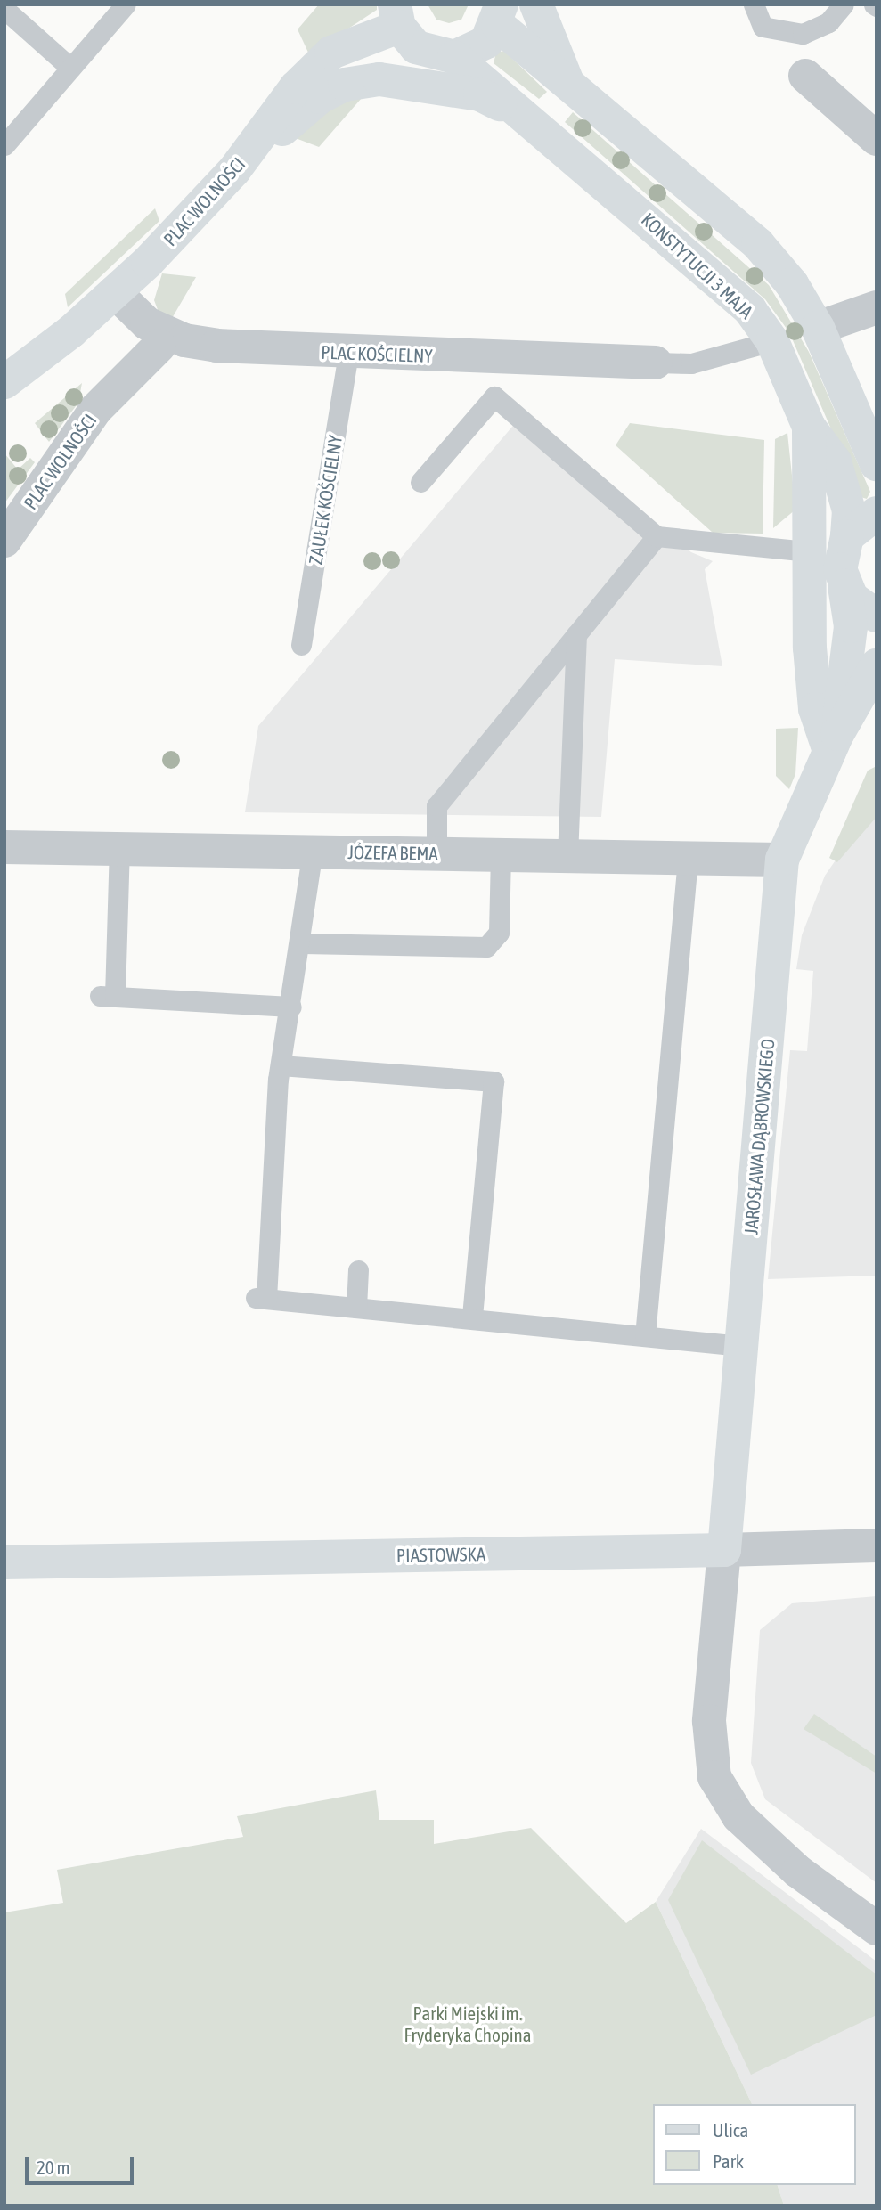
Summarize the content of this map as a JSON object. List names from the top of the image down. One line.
{"streets":{"street":["PLAC WOLNOŚCI","KONSTYTUCJI 3 MAJA","PLAC KOŚCIELNY","JÓZEFA BEMA","JAROSŁAWA DĄBROWSKIEGO","PIASTOWSKA"],"lane":["ZAUŁEK KOŚCIELNY"]},"crossings":[["PLAC WOLNOŚCI","PLAC KOŚCIELNY"],["KONSTYTUCJI 3 MAJA","JAROSŁAWA DĄBROWSKIEGO"],["PLAC KOŚCIELNY","ZAUŁEK KOŚCIELNY"],["JÓZEFA BEMA","JAROSŁAWA DĄBROWSKIEGO"],["JAROSŁAWA DĄBROWSKIEGO","PIASTOWSKA"]],"parks":["Parki Miejski im. Fryderyka Chopina"],"legend":["Ulica","Park"],"scale_bar":"20 m"}
